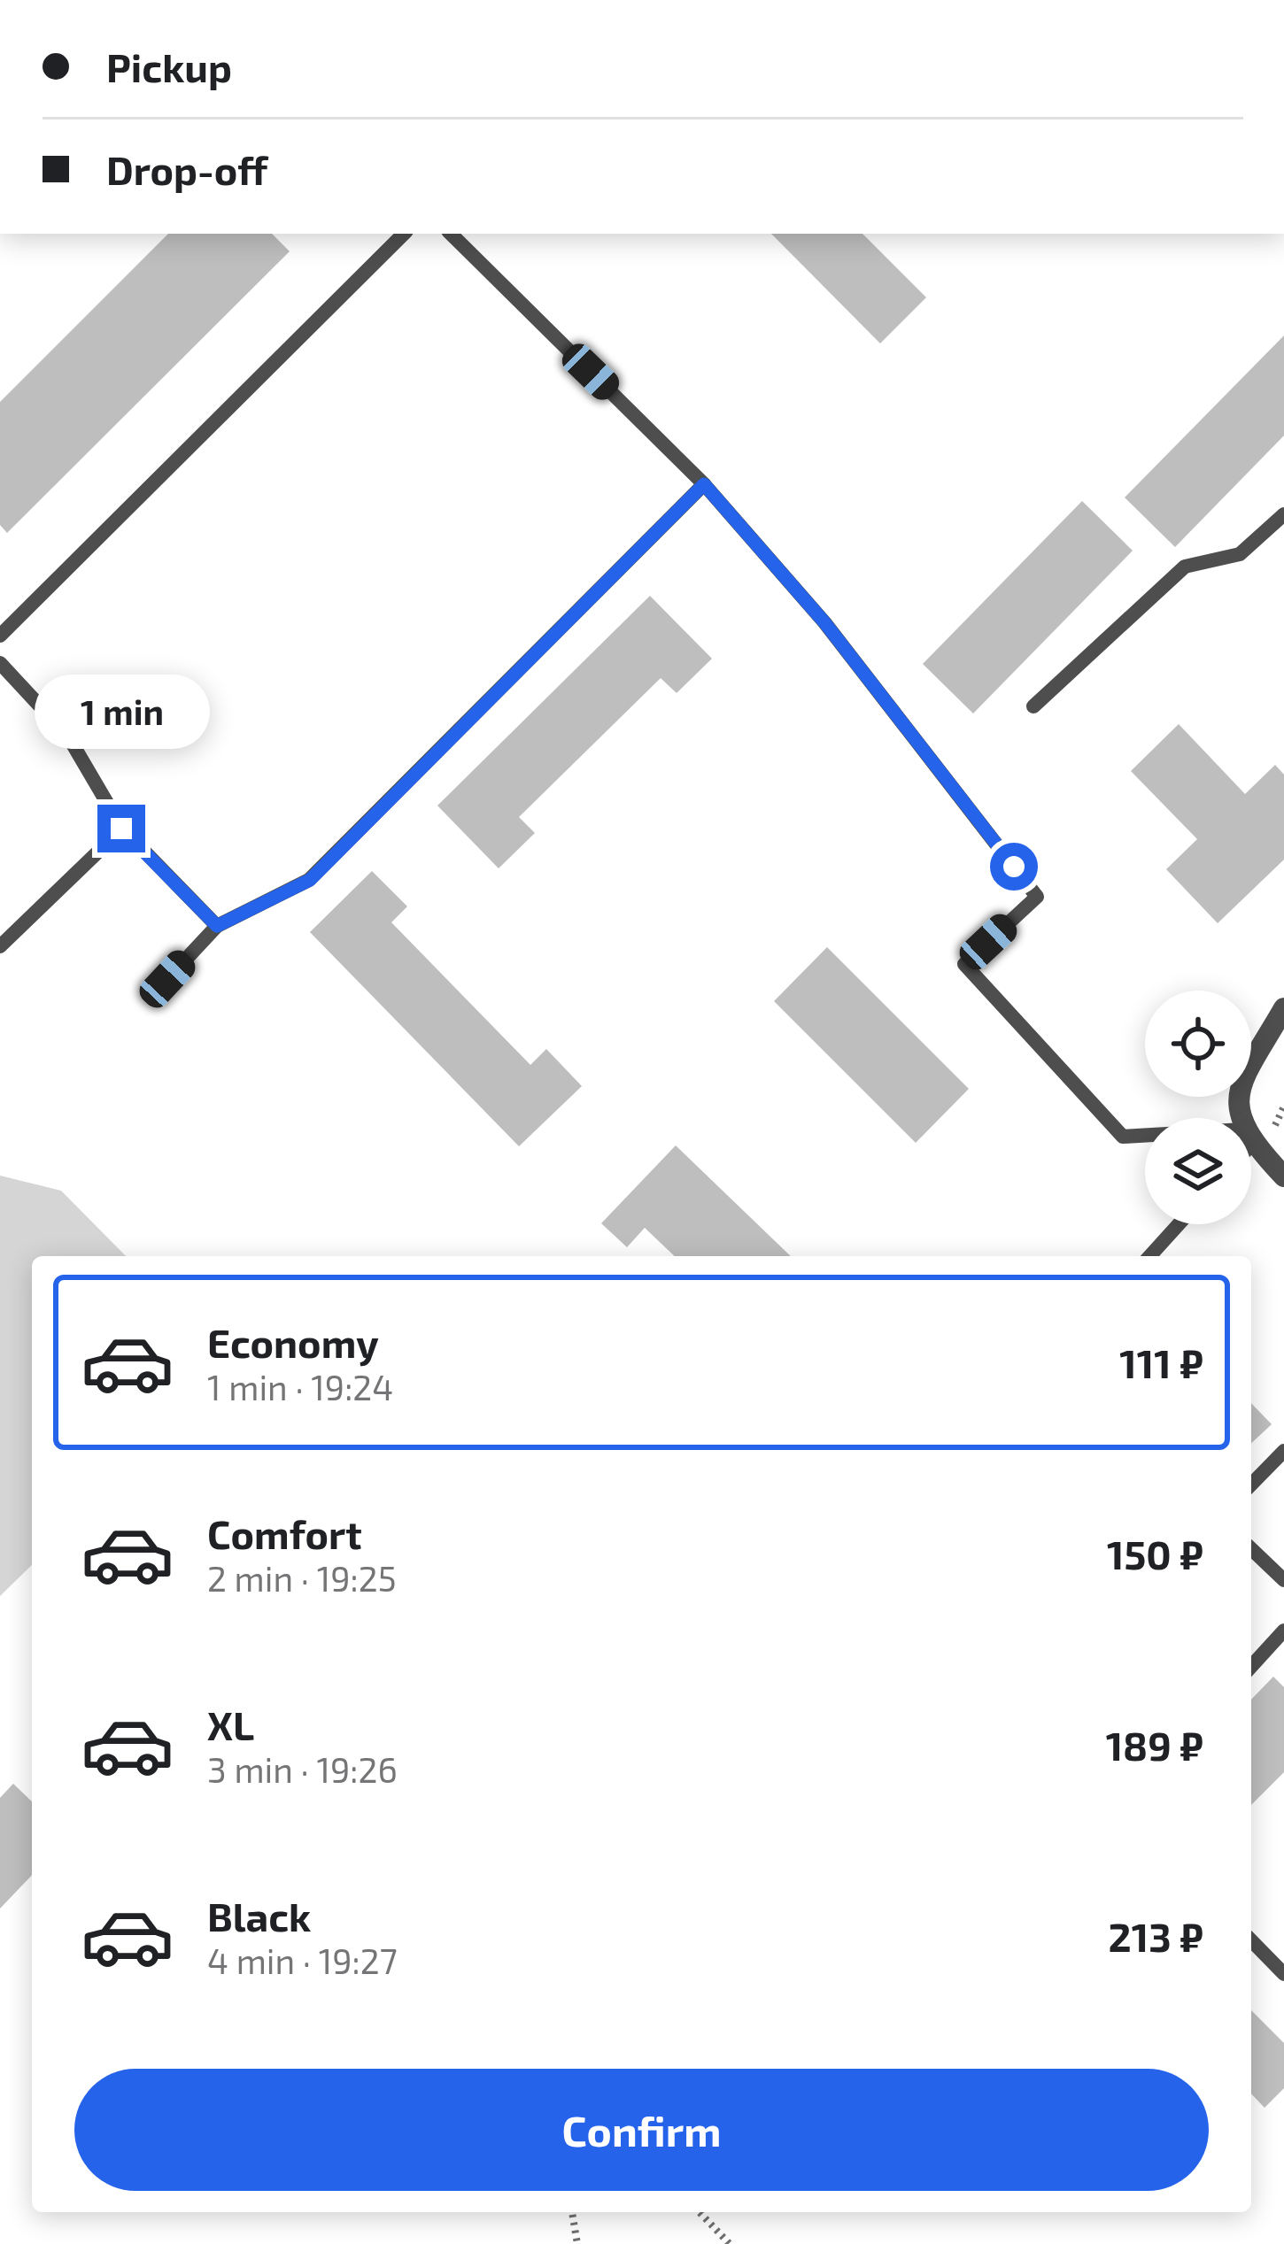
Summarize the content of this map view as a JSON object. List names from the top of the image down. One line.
{"page":{"banner":["Pickup","Drop-off"],"bubble":"1 min","list":[{"name":"Economy","note":"1 min · 19:24","value":"111 ₽"},{"name":"Comfort","note":"2 min · 19:25","value":"150 ₽"},{"name":"XL","note":"3 min · 19:26","value":"189 ₽"},{"name":"Black","note":"4 min · 19:27","value":"213 ₽"}],"buttons":"Confirm"}}
